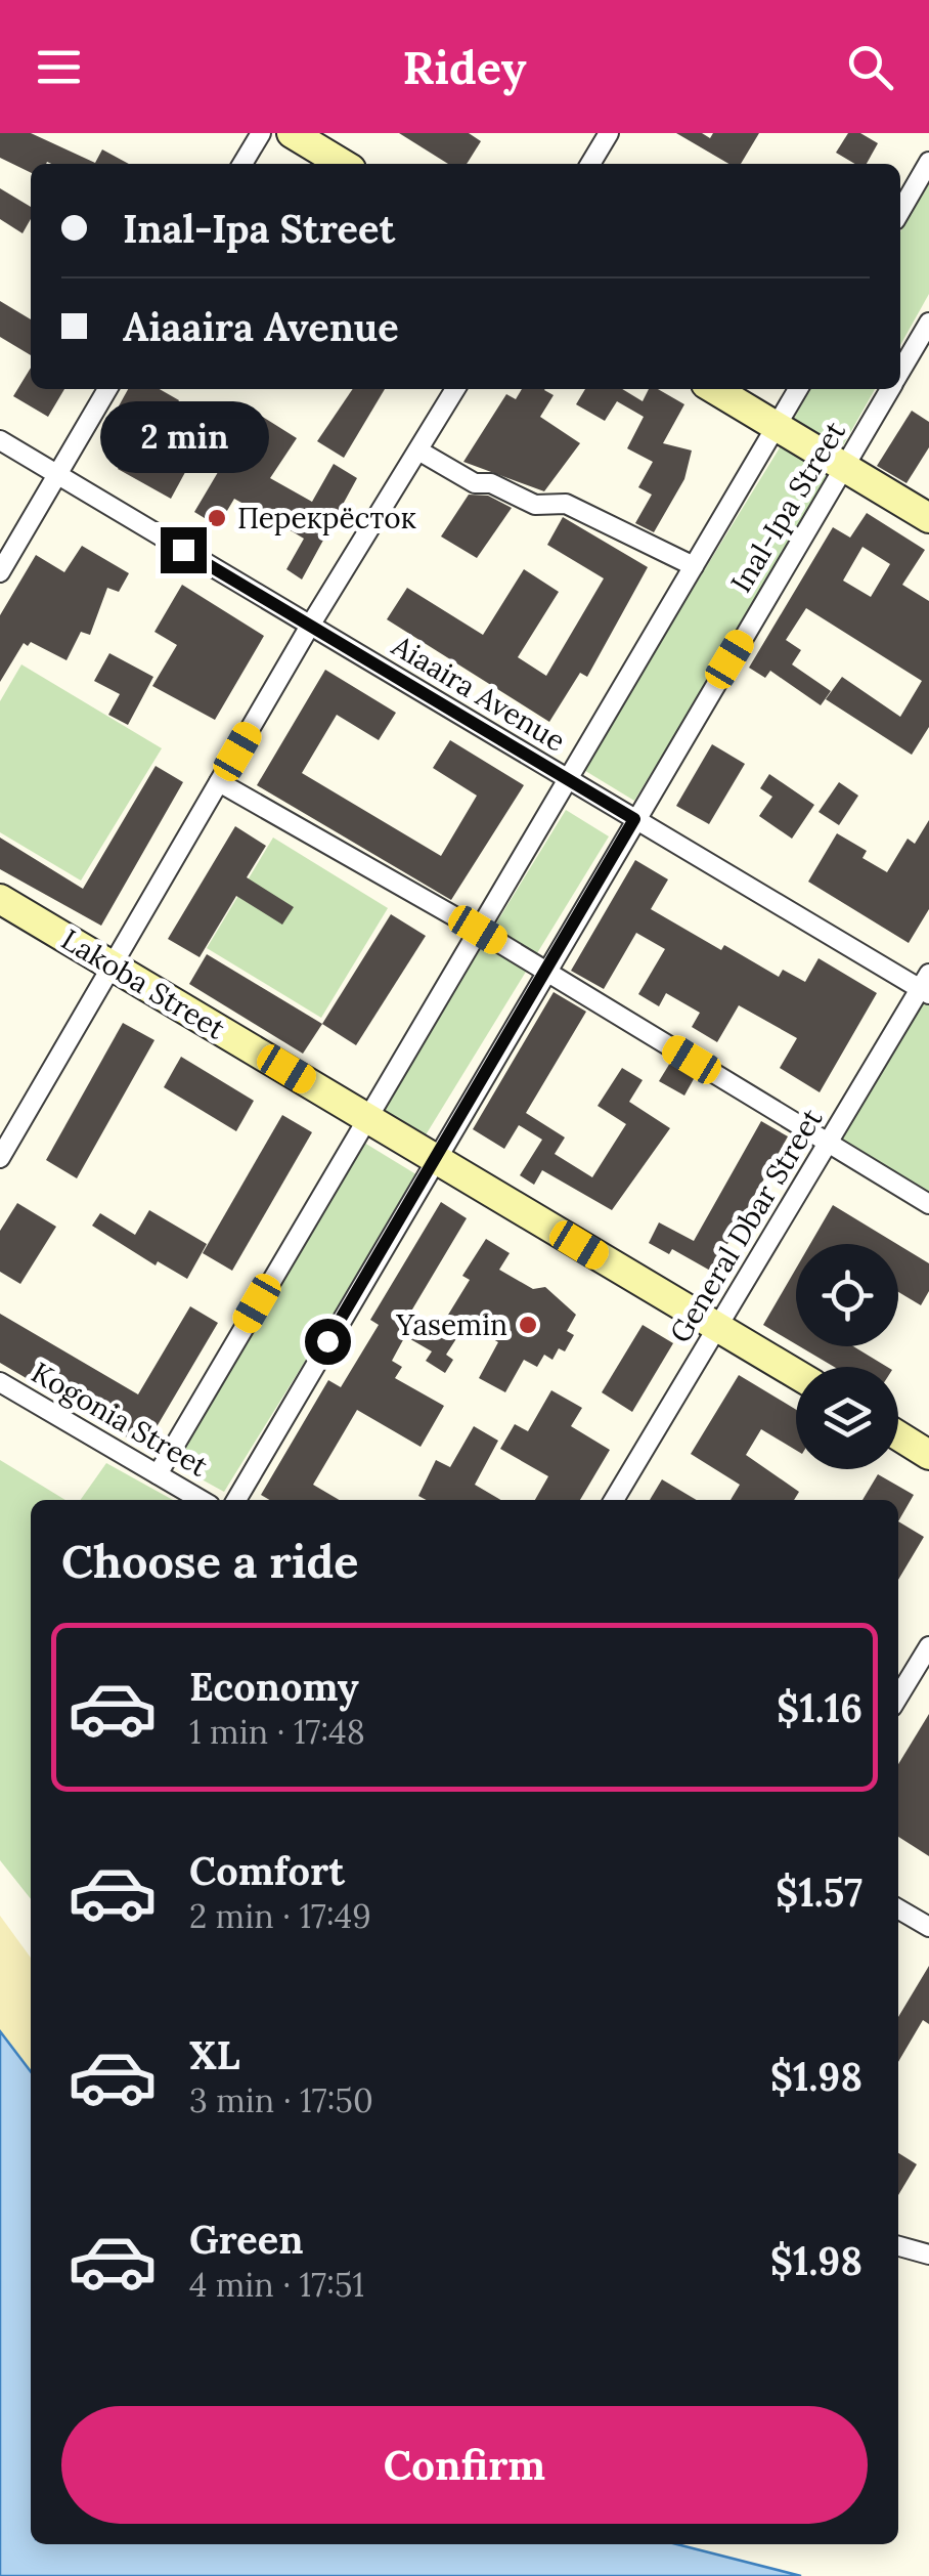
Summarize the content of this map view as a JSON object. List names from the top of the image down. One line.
{"streets":{"main road":["Lakoba Street"],"street":["Inal-Ipa Street","Aiaaira Avenue","General Dbar Street","Kogonia Street"]},"crossings":[["Inal-Ipa Street","Aiaaira Avenue"],["Inal-Ipa Street","Lakoba Street"],["Inal-Ipa Street","Kogonia Street"],["Aiaaira Avenue","General Dbar Street"],["Lakoba Street","General Dbar Street"]],"places":["Перекрёсток","Yasemin"],"page":{"header":"Ridey","banner":["Inal-Ipa Street","Aiaaira Avenue"],"bubble":"2 min","heading":"Choose a ride","list":[{"name":"Economy","note":"1 min · 17:48","value":"$1.16"},{"name":"Comfort","note":"2 min · 17:49","value":"$1.57"},{"name":"XL","note":"3 min · 17:50","value":"$1.98"},{"name":"Green","note":"4 min · 17:51","value":"$1.98"}],"buttons":"Confirm"}}
